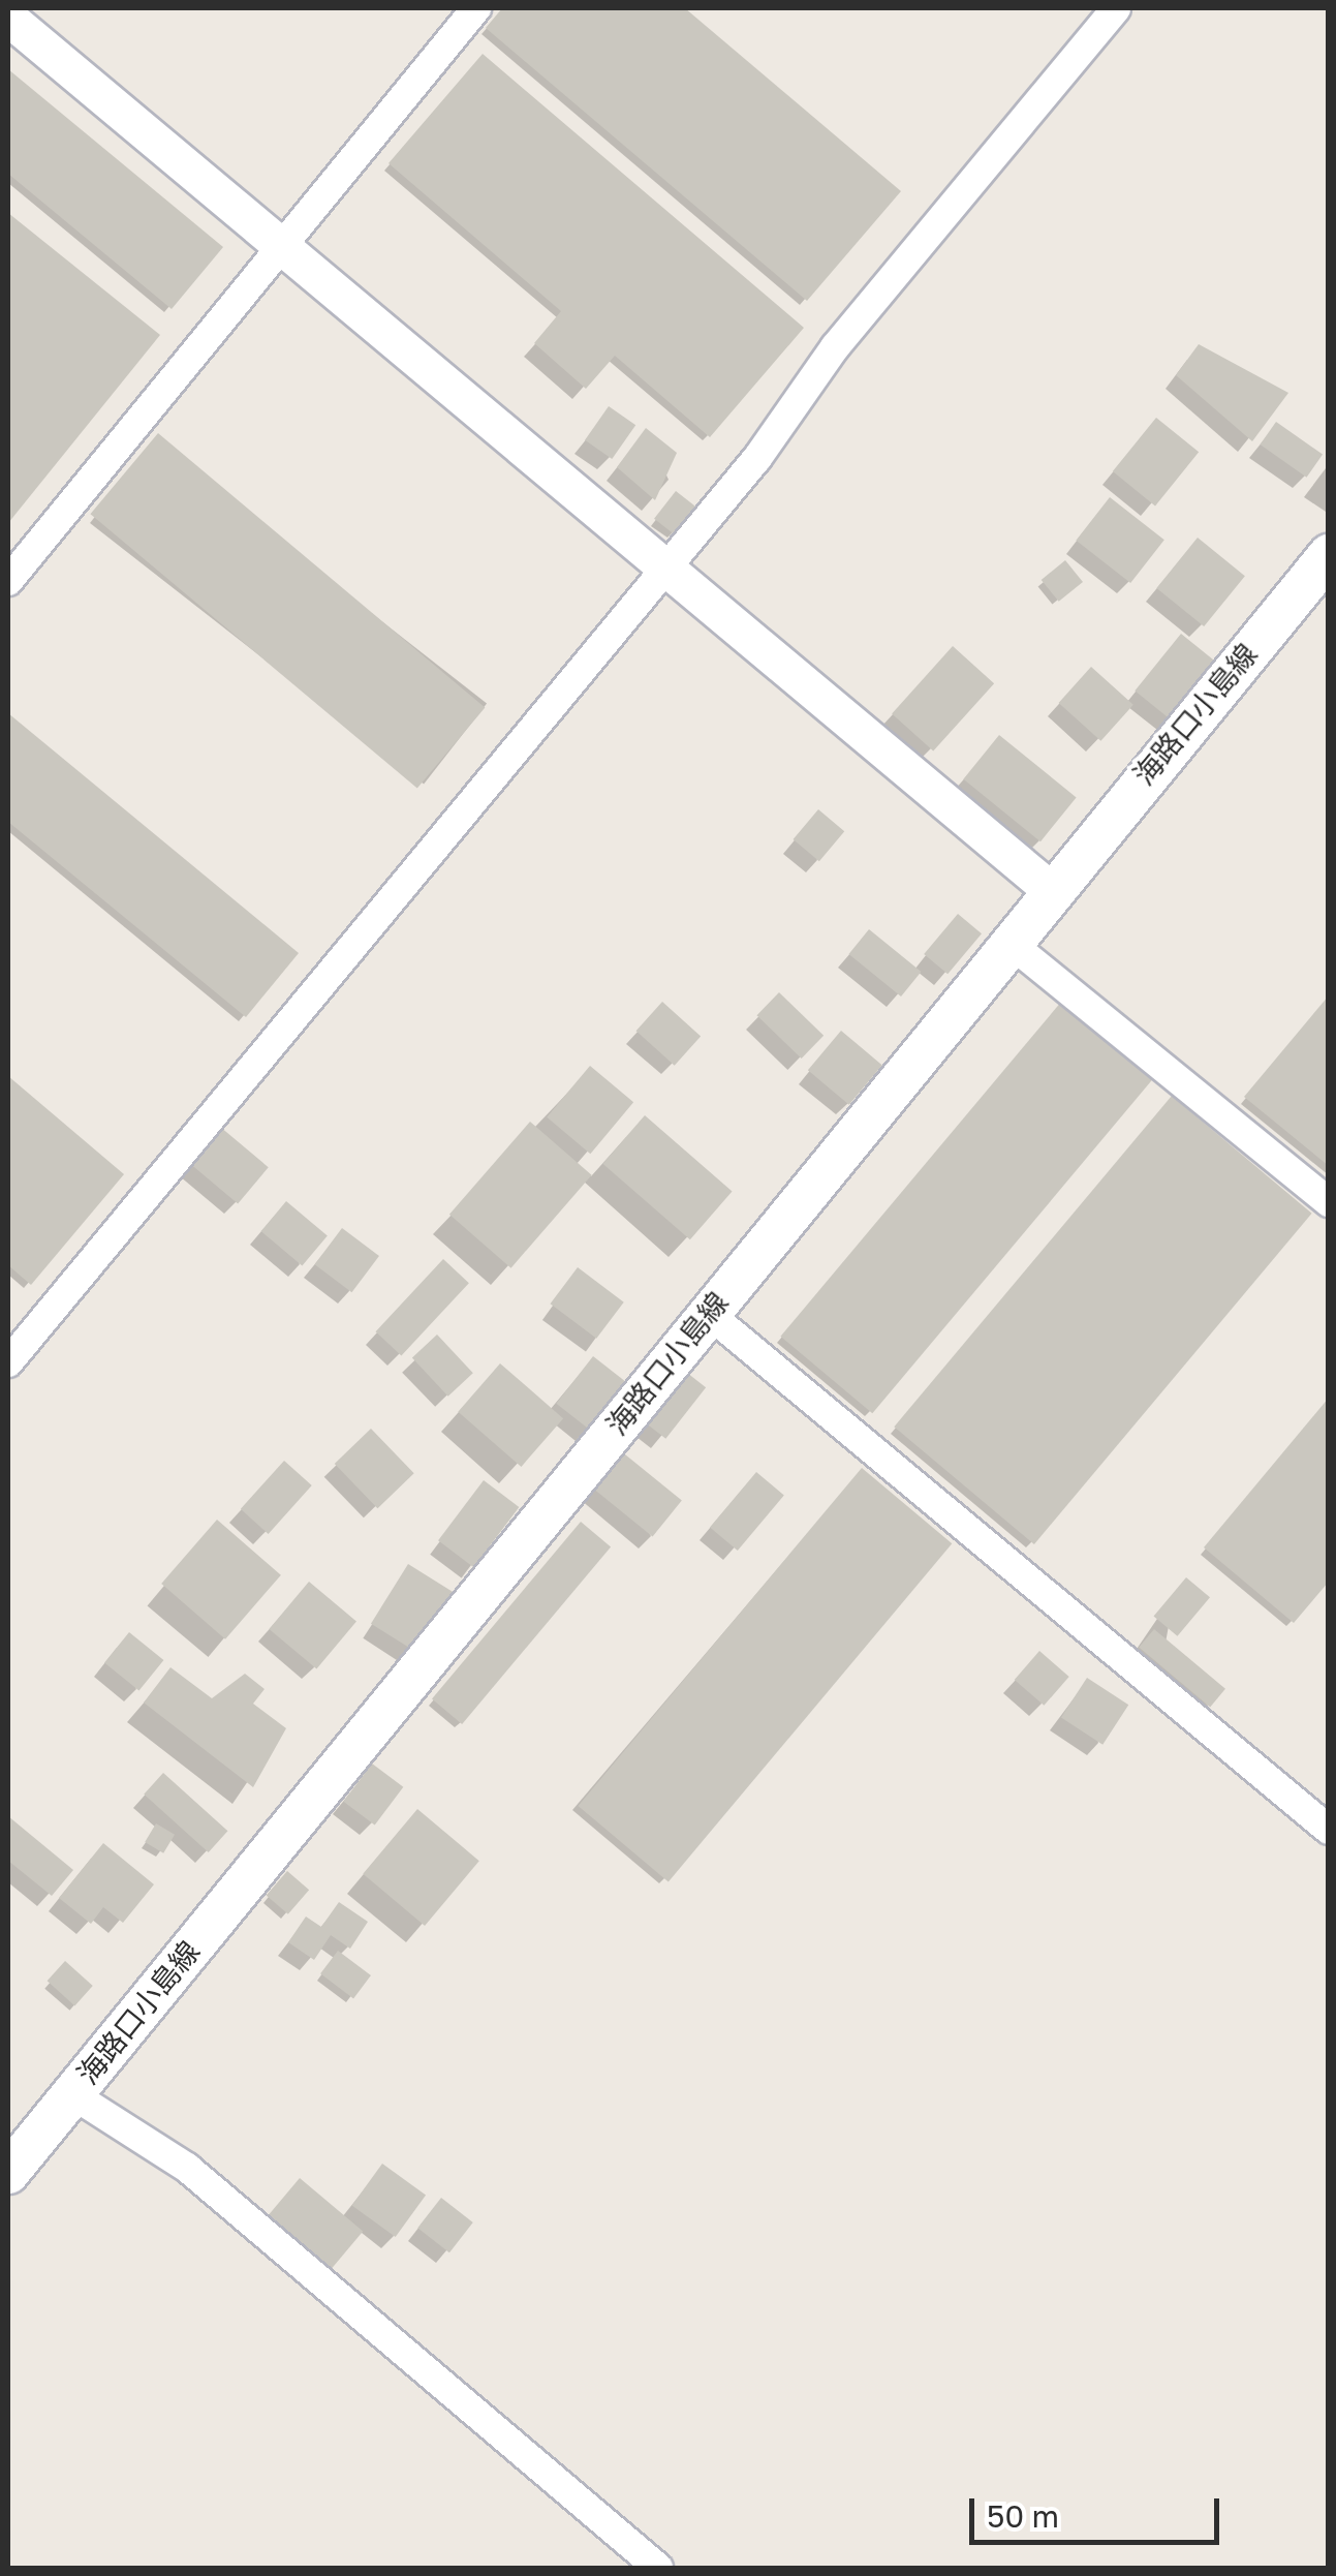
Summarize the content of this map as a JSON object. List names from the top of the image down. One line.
{"streets":{"main road":["海路口小島線"]},"scale_bar":"50 m"}
